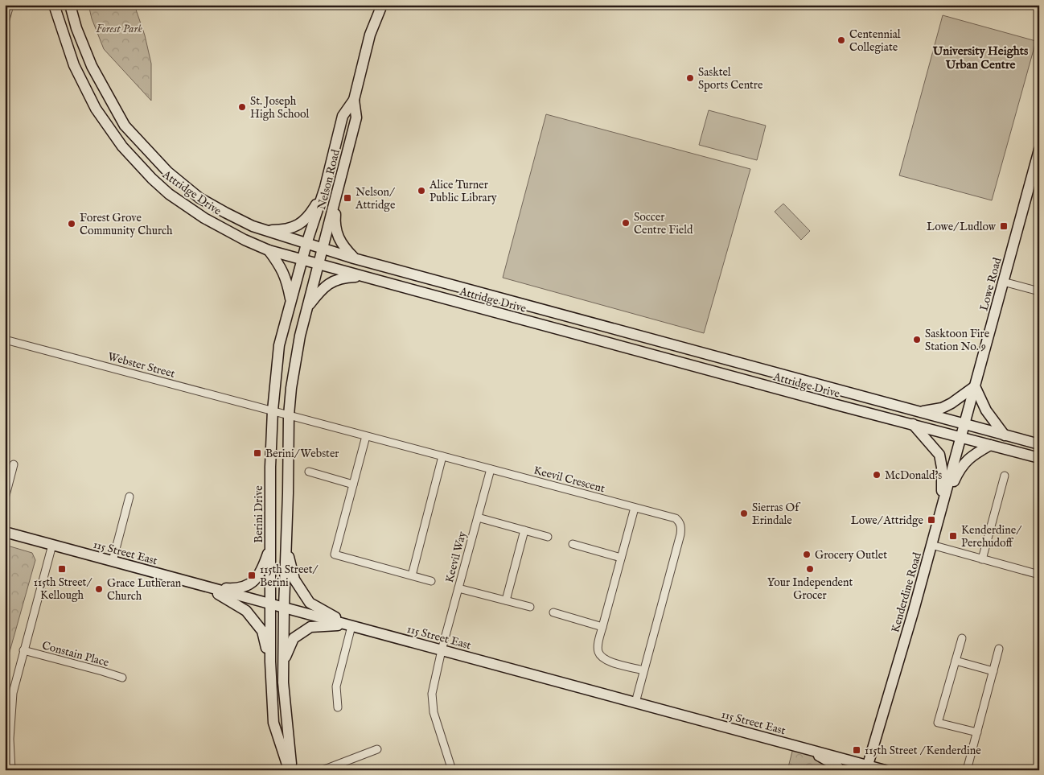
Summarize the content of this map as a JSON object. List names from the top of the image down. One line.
{"streets":{"street":["Nelson Road","Attridge Drive","Lowe Road","Webster Street","Keevil Crescent","Berini Drive","115 Street East","Keevil Way","Kenderdine Road","Constain Place"]},"crossings":[["Nelson Road","Attridge Drive"],["Nelson Road","Berini Drive"],["Attridge Drive","Lowe Road"],["Attridge Drive","Berini Drive"],["Attridge Drive","Kenderdine Road"],["Lowe Road","Kenderdine Road"],["Webster Street","Keevil Crescent"],["Webster Street","Berini Drive"],["Keevil Crescent","Berini Drive"],["Keevil Crescent","115 Street East"],["Keevil Crescent","Keevil Way"],["Berini Drive","115 Street East"],["115 Street East","Keevil Way"],["115 Street East","Kenderdine Road"]],"districts":["University Heights Urban Centre"],"parks":["Forest Park"],"places":{"other":["Centennial Collegiate","Sasktel Sports Centre","St. Joseph High School","Alice Turner Public Library","Soccer Centre Field","Forest Grove Community Church","Sasktoon Fire Station No. 9","McDonald's","Sierras Of Erindale","Grocery Outlet","Your Independent Grocer","Grace Lutheran Church"],"transit":["Nelson/ Attridge","Lowe/ Ludlow","Berini/ Webster","Lowe/ Attridge","Kenderdine/ Perehudoff","115th Street/ Kellough","115th Street/ Berini","115th Street / Kenderdine"]}}
